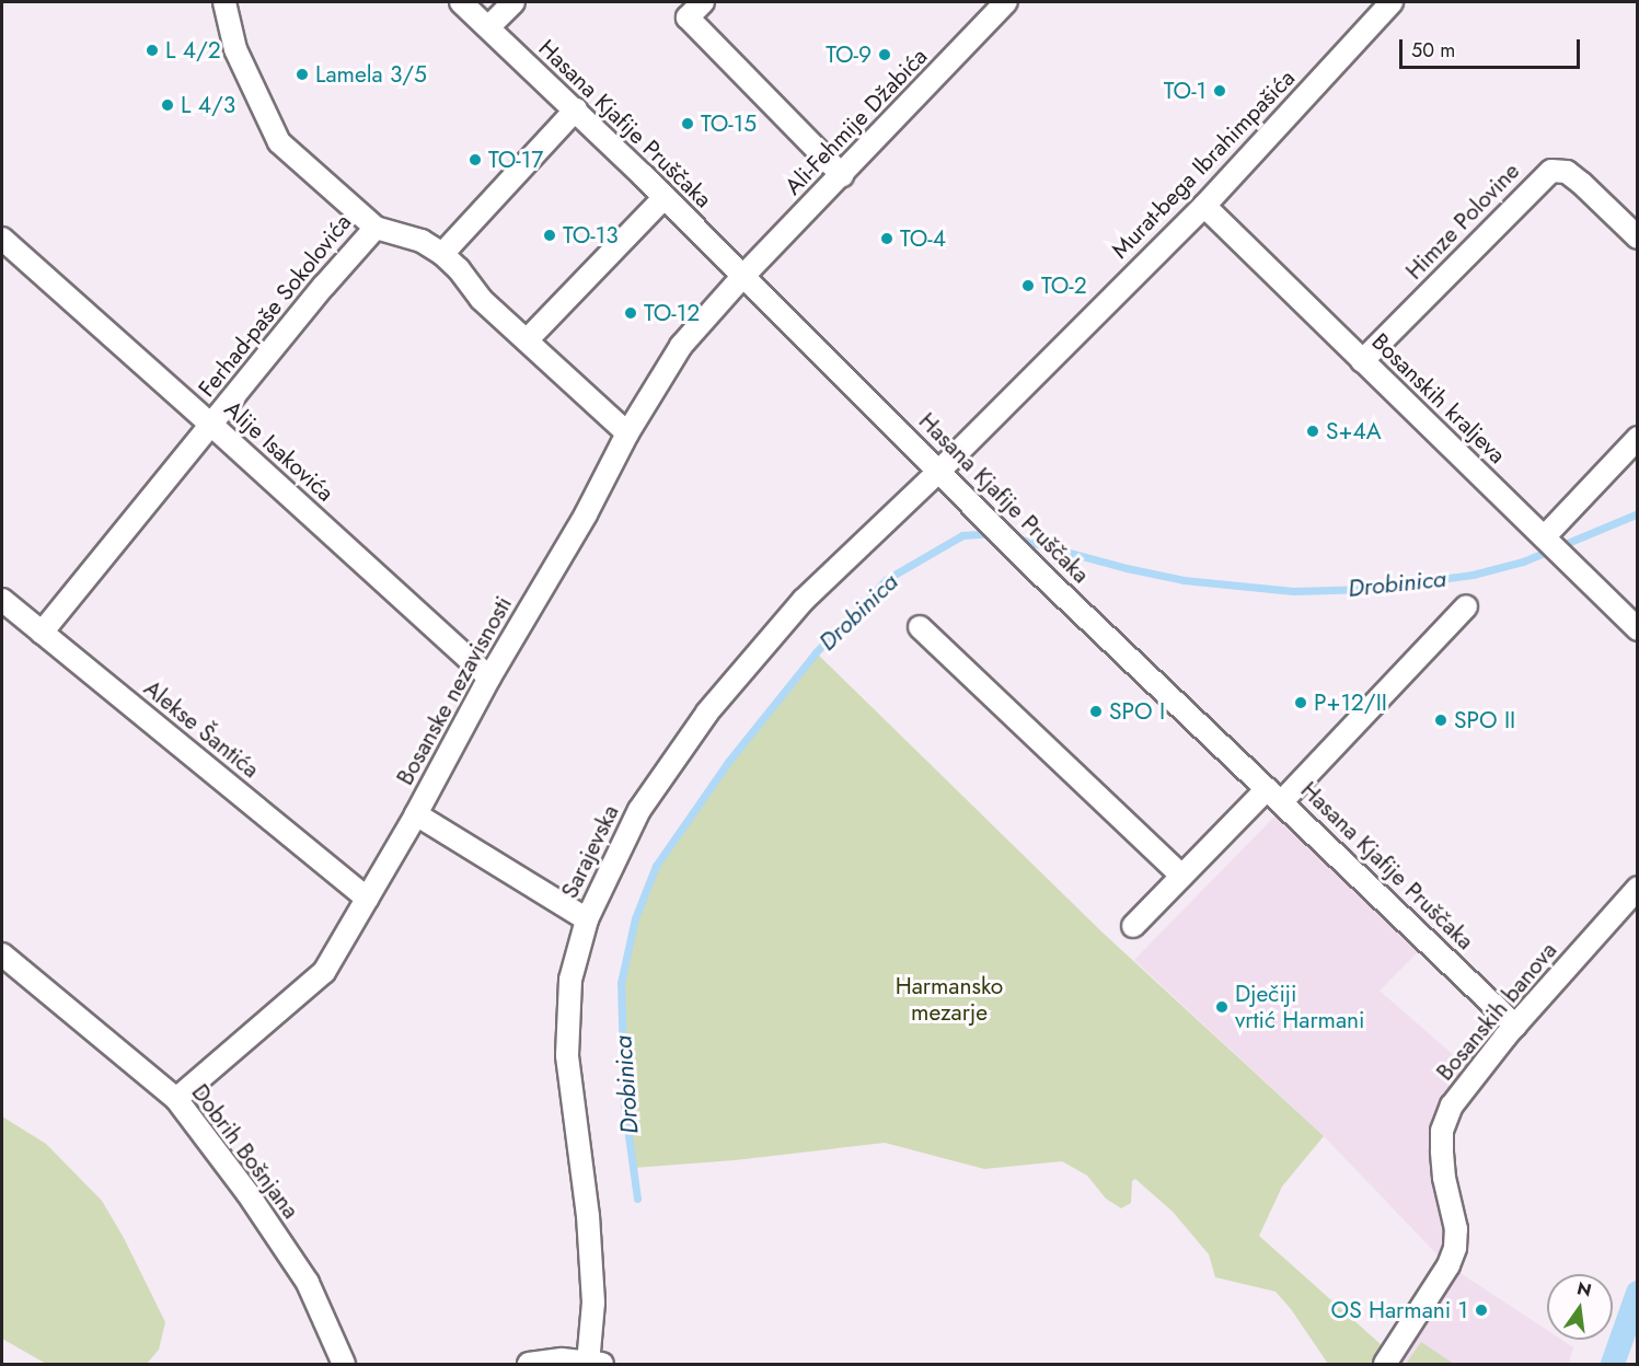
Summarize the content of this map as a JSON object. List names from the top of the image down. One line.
{"streets":{"street":["Ali-Fehmije Džabića","Hasana Kjafije Pruščaka","Murat-bega Ibrahimpašića","Himze Polovine","Ferhad-paše Sokolovića","Bosanskih kraljeva","Alije Isakovića","Bosanske nezavisnosti","Alekse Šantića","Sarajevska","Bosanskih banova","Dobrih Bošnjana"]},"crossings":[["Ali-Fehmije Džabića","Hasana Kjafije Pruščaka"],["Ali-Fehmije Džabića","Bosanske nezavisnosti"],["Hasana Kjafije Pruščaka","Murat-bega Ibrahimpašića"],["Hasana Kjafije Pruščaka","Bosanske nezavisnosti"],["Hasana Kjafije Pruščaka","Sarajevska"],["Hasana Kjafije Pruščaka","Bosanskih banova"],["Murat-bega Ibrahimpašića","Bosanskih kraljeva"],["Murat-bega Ibrahimpašića","Sarajevska"],["Himze Polovine","Bosanskih kraljeva"],["Ferhad-paše Sokolovića","Alije Isakovića"],["Ferhad-paše Sokolovića","Alekse Šantića"],["Alije Isakovića","Bosanske nezavisnosti"],["Bosanske nezavisnosti","Alekse Šantića"],["Bosanske nezavisnosti","Dobrih Bošnjana"]],"water":["Drobinica"],"parks":["Harmansko mezarje"],"places":["L 4/2","TO-9","Lamela 3/5","TO-1","L 4/3","TO-15","TO-17","TO-13","TO-4","TO-2","TO-12","S+4A","P+12/II","SPO I","SPO II","Dječiji vrtić Harmani","OS Harmani 1"],"scale_bar":"50 m","north":"top"}
